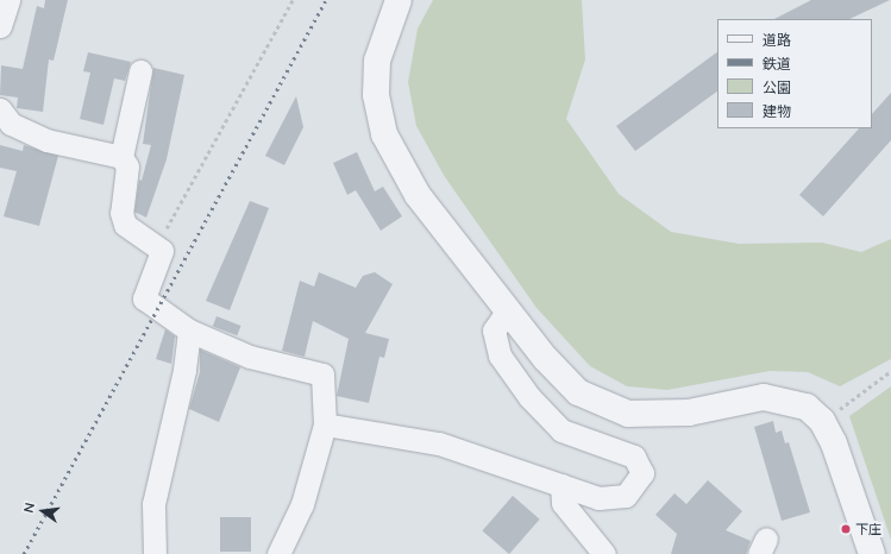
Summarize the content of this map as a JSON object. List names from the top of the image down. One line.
{"places":["下庄"],"legend":["道路","鉄道","公園","建物"],"north":"left"}
